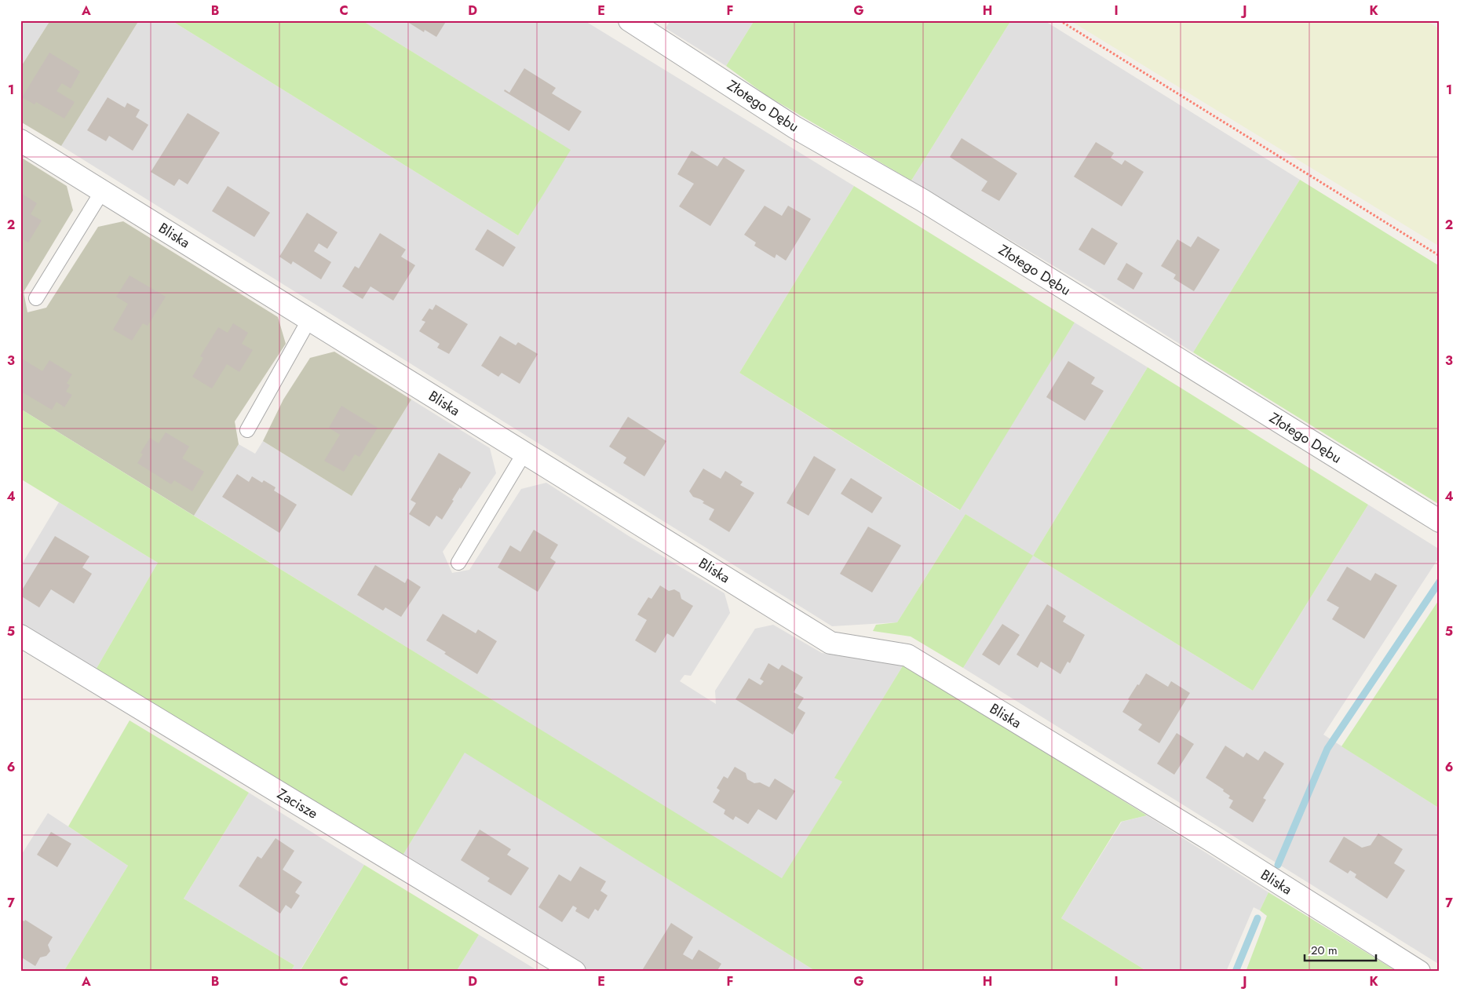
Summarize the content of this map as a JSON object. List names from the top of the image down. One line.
{"streets":{"street":["Złotego Dębu","Bliska","Zacisze"]},"scale_bar":"20 m","grid":{"columns":["A","B","C","D","E","F","G","H","I","J","K"],"rows":["1","2","3","4","5","6","7"]}}
